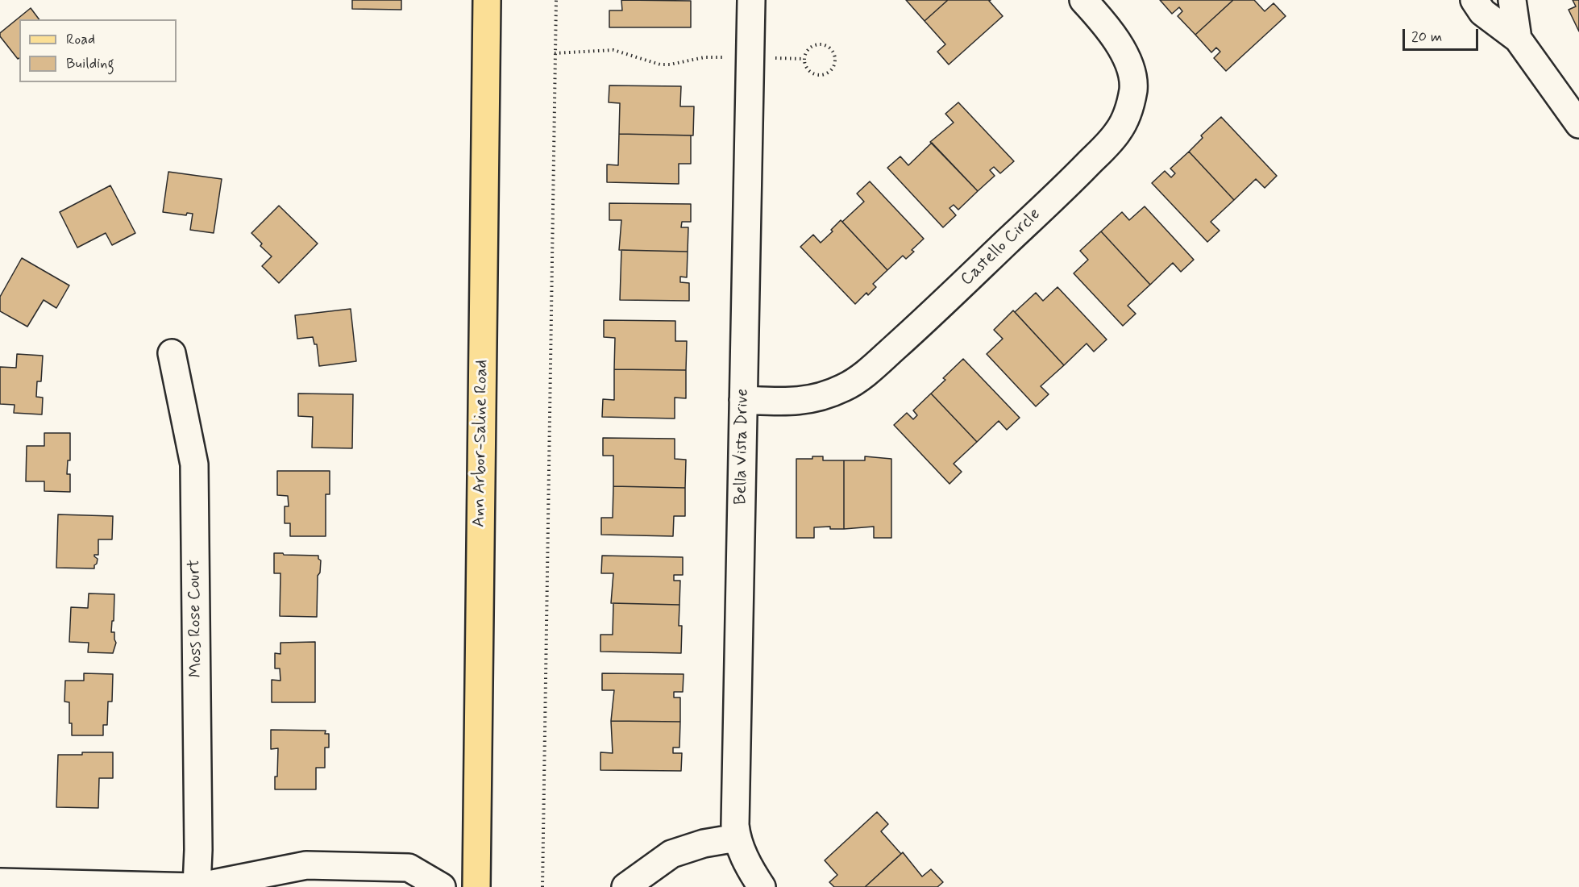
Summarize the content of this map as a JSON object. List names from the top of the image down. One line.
{"streets":{"main road":["Ann Arbor-Saline Road"],"street":["Castello Circle","Bella Vista Drive","Moss Rose Court"]},"crossings":[["Castello Circle","Bella Vista Drive"]],"legend":["Road","Building"],"scale_bar":"20 m"}
